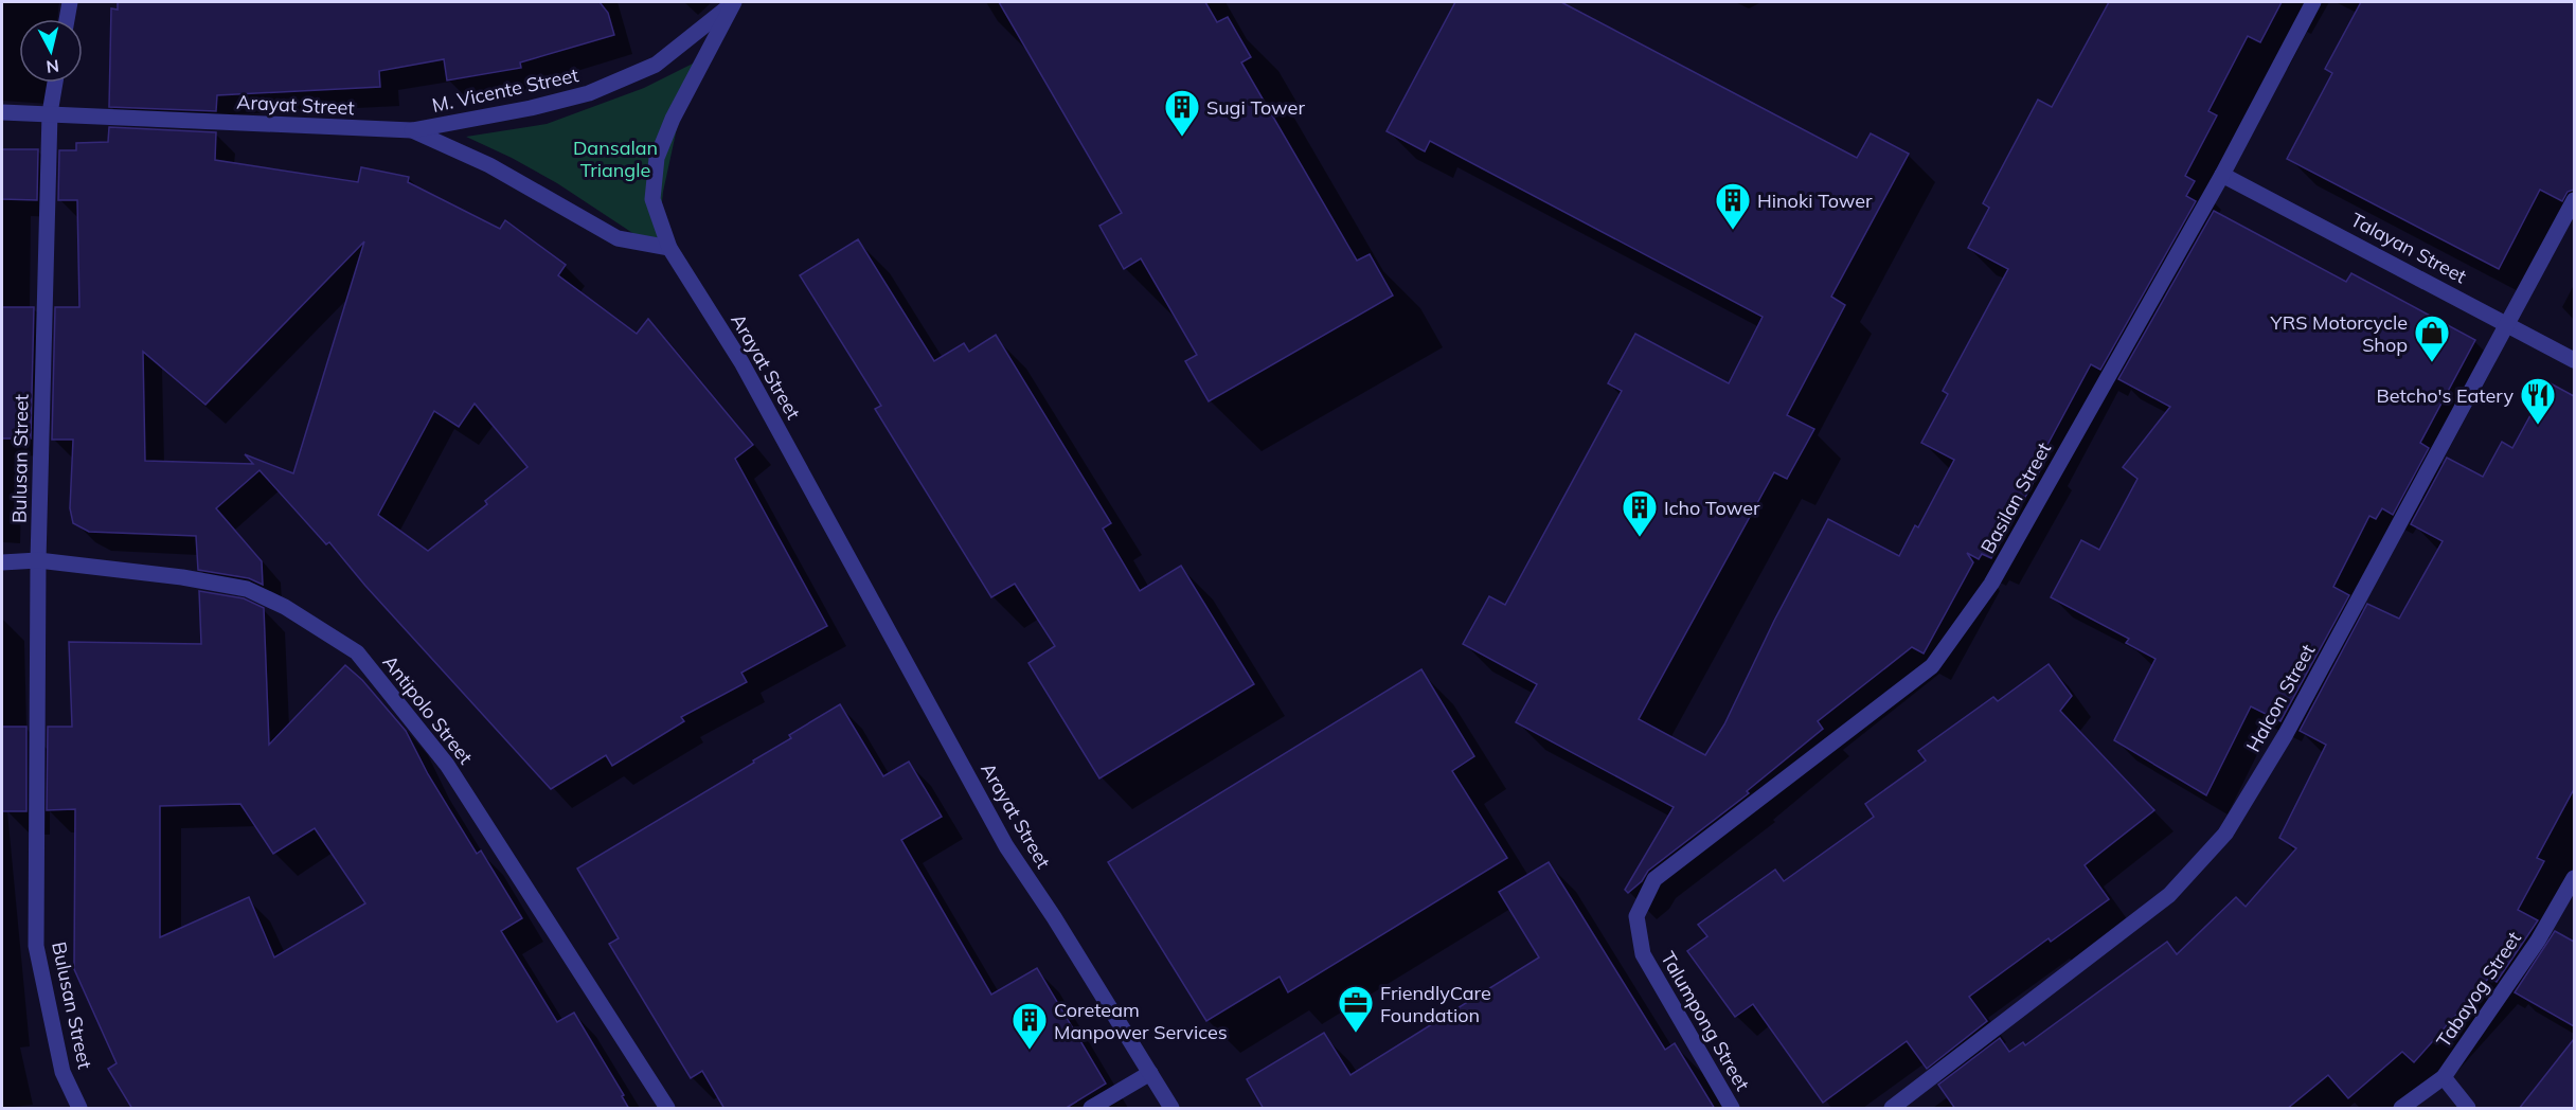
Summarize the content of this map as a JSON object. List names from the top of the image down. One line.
{"streets":{"street":["M. Vicente Street","Arayat Street","Talayan Street","Bulusan Street","Basilan Street","Halcon Street","Antipolo Street","Tabayog Street","Talumpong Street"]},"crossings":[["M. Vicente Street","Arayat Street"],["Arayat Street","Bulusan Street"],["Talayan Street","Basilan Street"],["Talayan Street","Halcon Street"],["Bulusan Street","Antipolo Street"],["Basilan Street","Talumpong Street"]],"parks":["Dansalan Triangle"],"places":{"building":["Sugi Tower","Hinoki Tower","Icho Tower","Coreteam Manpower Services"],"shop":["YRS Motorcycle Shop"],"restaurant":["Betcho's Eatery"],"office":["FriendlyCare Foundation"]},"north":"bottom"}
